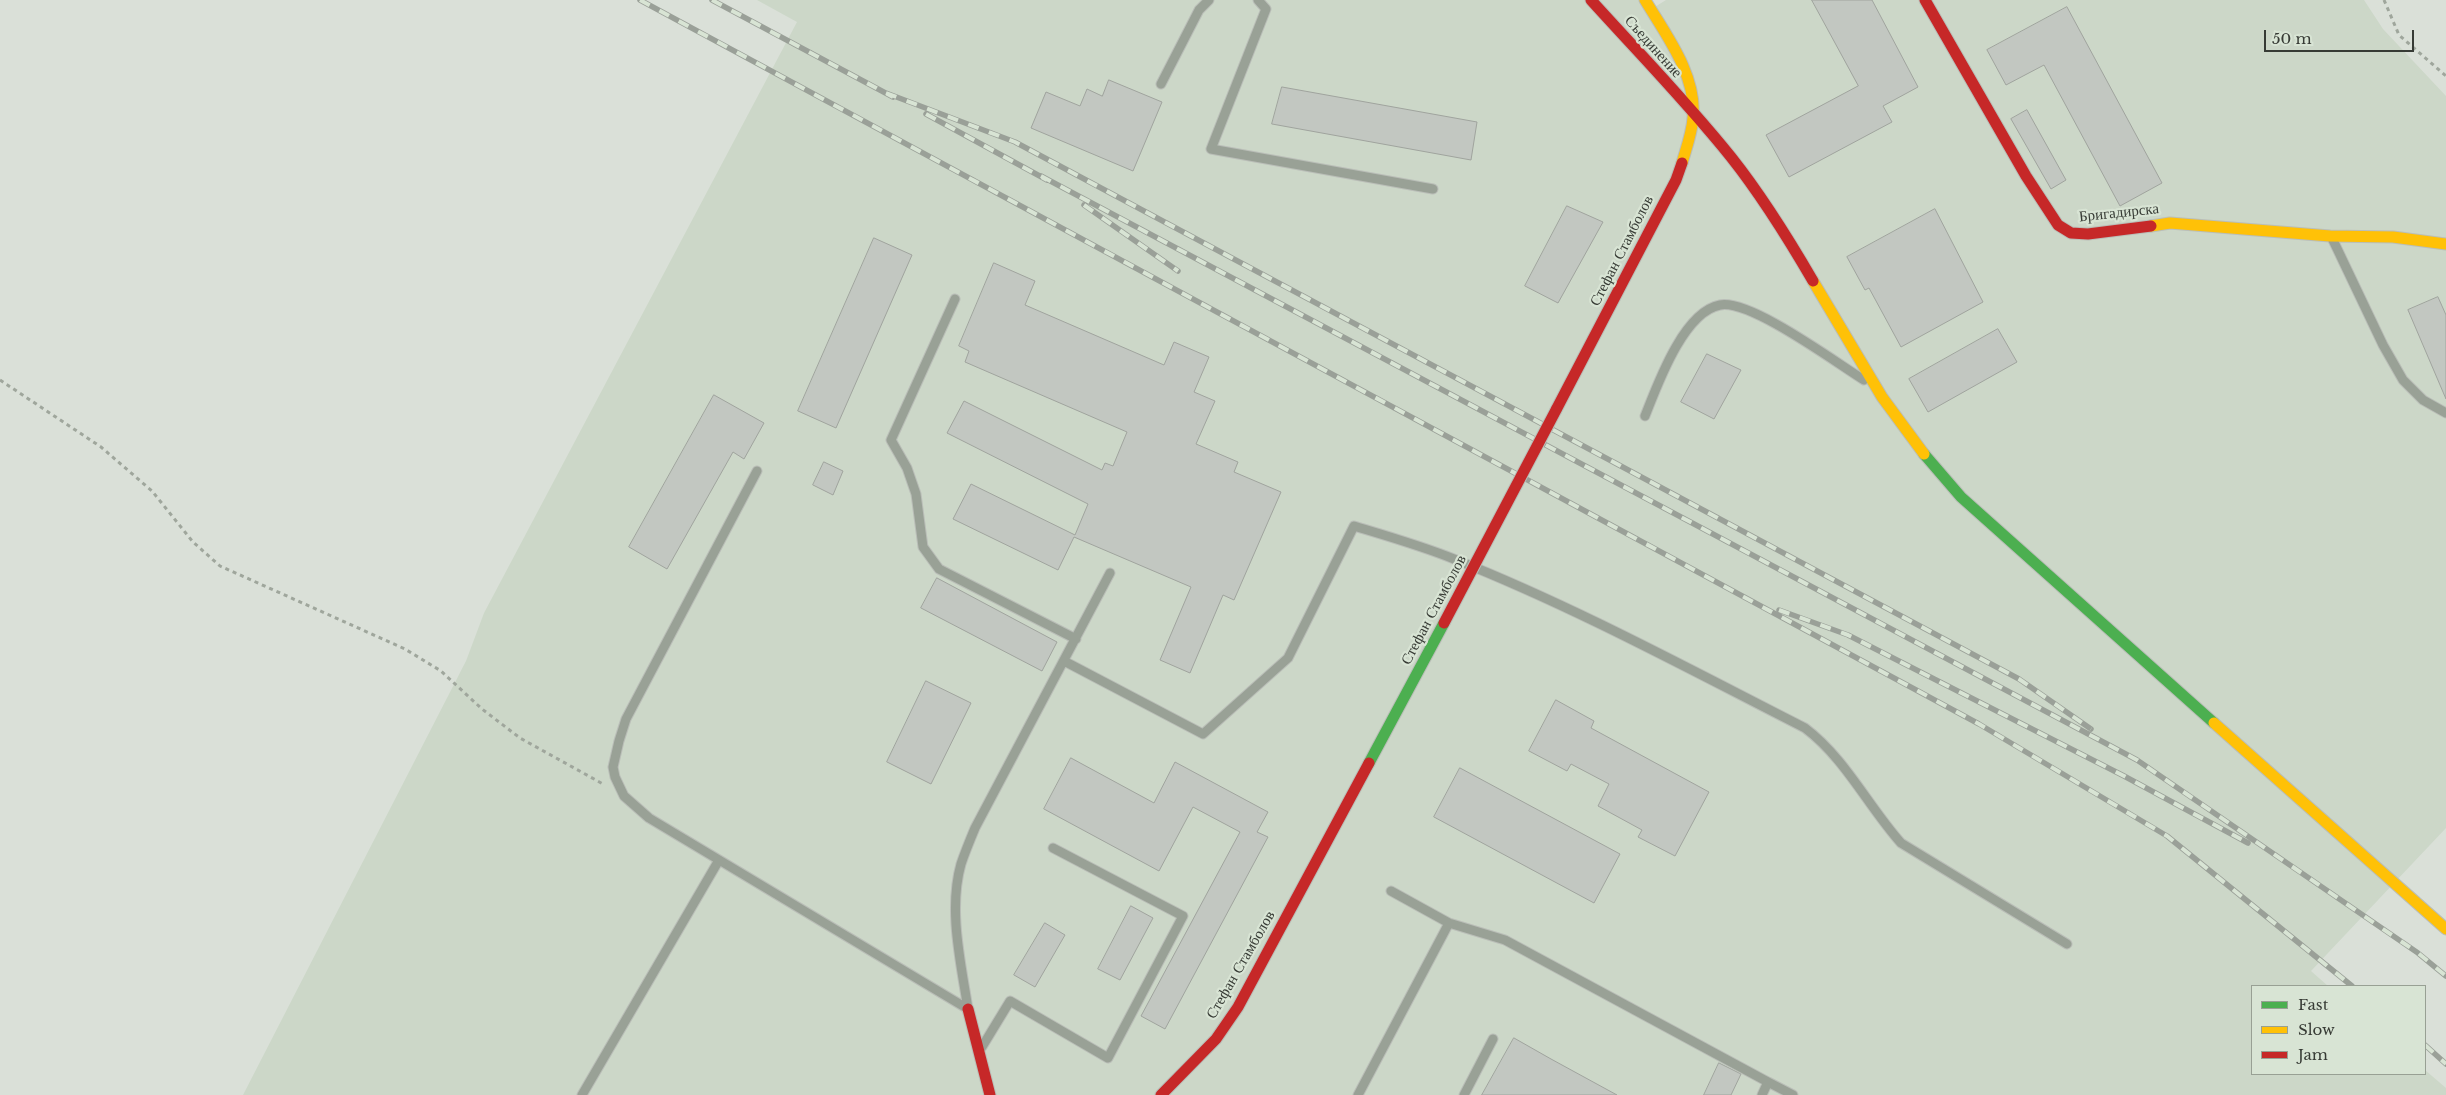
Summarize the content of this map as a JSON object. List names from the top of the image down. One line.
{"streets":{"street":["Съединение","Бригадирска","Стефан Стамболов"]},"crossings":[["Съединение","Стефан Стамболов"]],"legend":["Fast","Slow","Jam"],"scale_bar":"50 m"}
